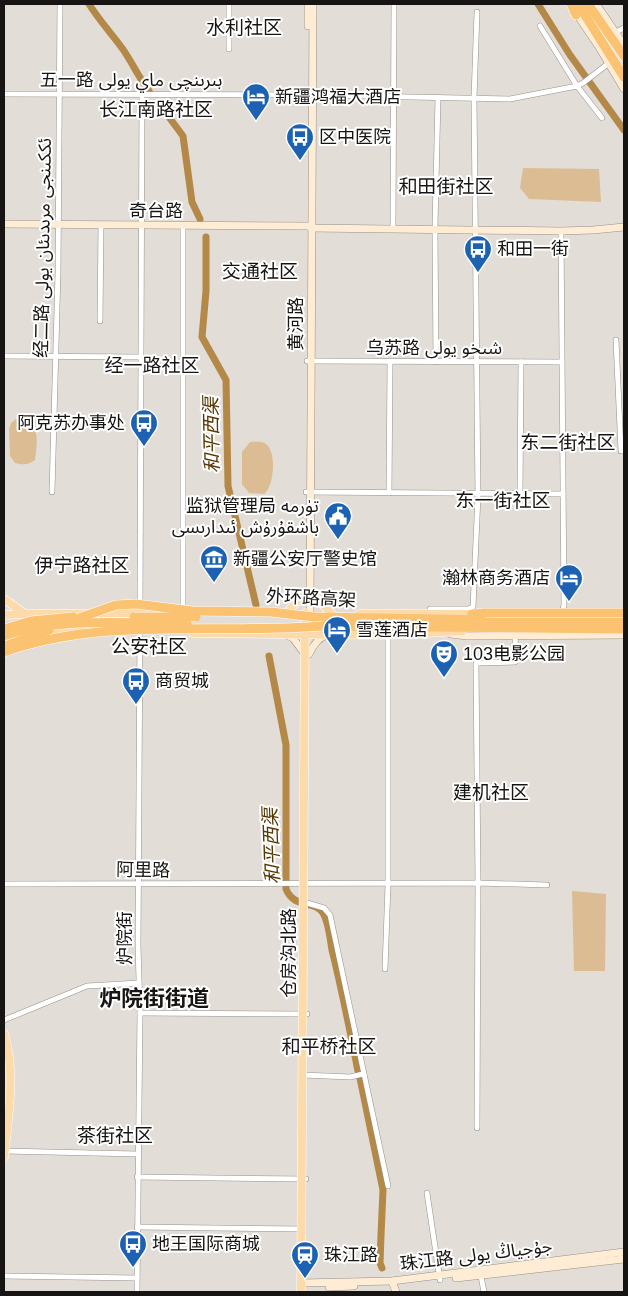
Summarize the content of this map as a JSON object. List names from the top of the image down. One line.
{"streets":{"highway":["外环路高架"],"main road":["仓房沟北路"],"street":["五一路 بىرىنچى ماي يولى","奇台路","经二路 ئككىنجى مرىدىئان يولى","黄河路","乌苏路 شىخو يولى","阿里路","炉院街","珠江路 جۇجياڭ يولى"]},"crossings":[["五一路 بىرىنچى ماي يولى","经二路 ئككىنجى مرىدىئان يولى"],["五一路 بىرىنچى ماي يولى","黄河路"],["五一路 بىرىنچى ماي يولى","炉院街"],["奇台路","经二路 ئككىنجى مرىدىئان يولى"],["奇台路","黄河路"],["奇台路","炉院街"],["黄河路","乌苏路 شىخو يولى"],["黄河路","外环路高架"],["黄河路","仓房沟北路"],["外环路高架","仓房沟北路"],["阿里路","炉院街"],["阿里路","仓房沟北路"],["仓房沟北路","珠江路 جۇجياڭ يولى"]],"districts":["水利社区","长江南路社区","和田街社区","交通社区","经一路社区","东二街社区","东一街社区","伊宁路社区","公安社区","建机社区","炉院街街道","和平桥社区","茶街社区"],"water":["和平西渠"],"places":{"hotel":["新疆鸿福大酒店","瀚林商务酒店","雪莲酒店"],"bus stop":["区中医院","和田一街","阿克苏办事处","商贸城","地王国际商城"],"public building":["监狱管理局 تۈرمە باشقۇرۇش ئىدارىسى"],"museum":["新疆公安厅警史馆"],"theatre":["103电影公园"],"station":["珠江路"]}}
